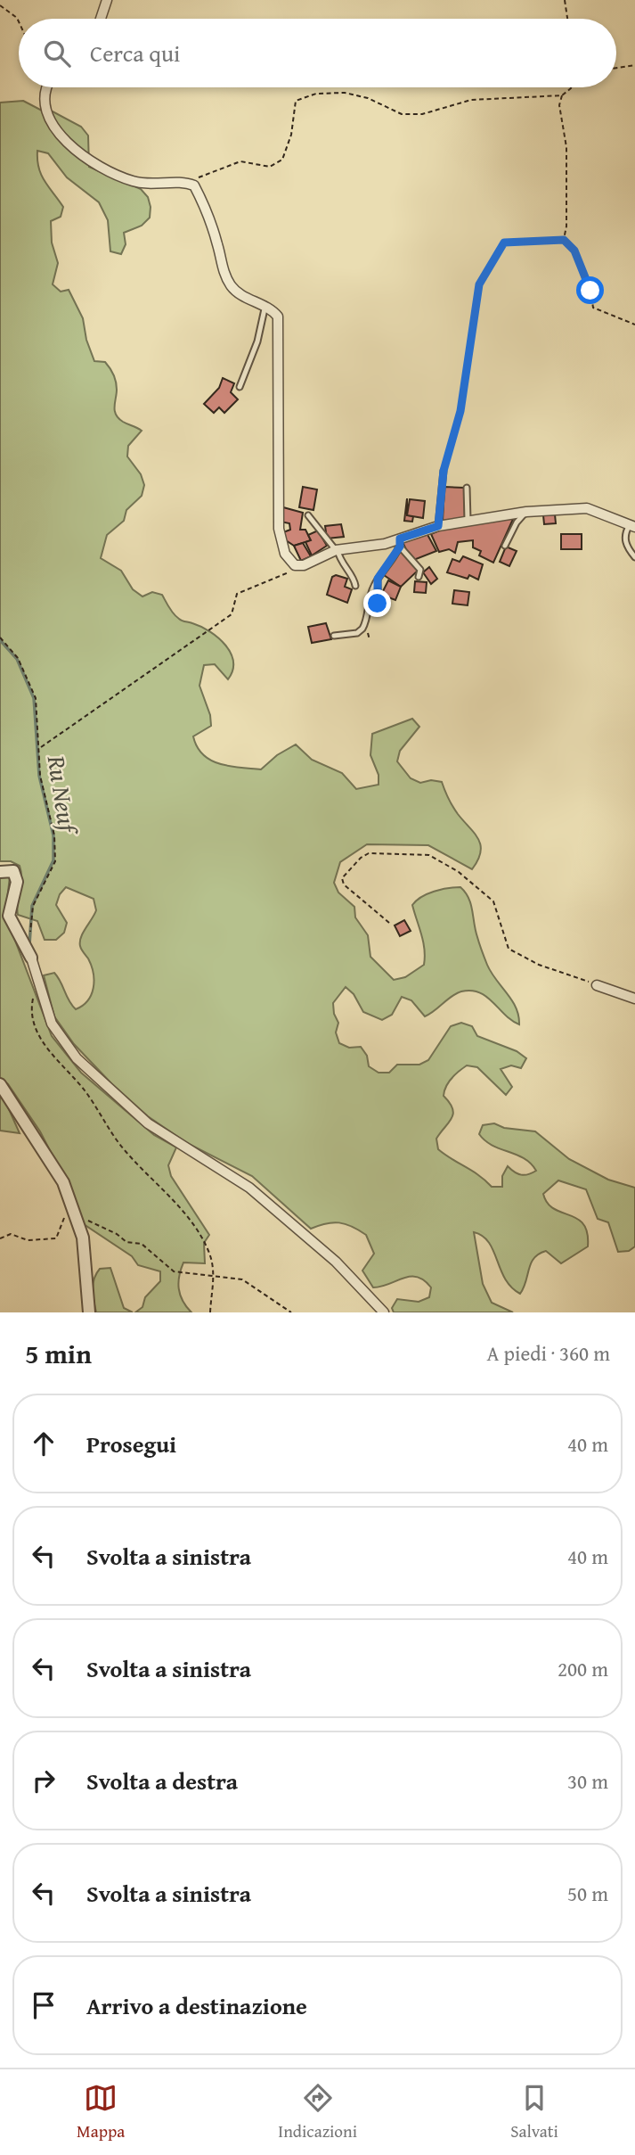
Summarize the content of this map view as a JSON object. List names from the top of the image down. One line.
{"water":["Ru Neuf"],"page":{"search":"Cerca qui","heading":["5 min","A piedi · 360 m"],"list":[["Prosegui","40 m"],["Svolta a sinistra","40 m"],["Svolta a sinistra","200 m"],["Svolta a destra","30 m"],["Svolta a sinistra","50 m"],"Arrivo a destinazione"],"nav":["Mappa","Indicazioni","Salvati"]}}
